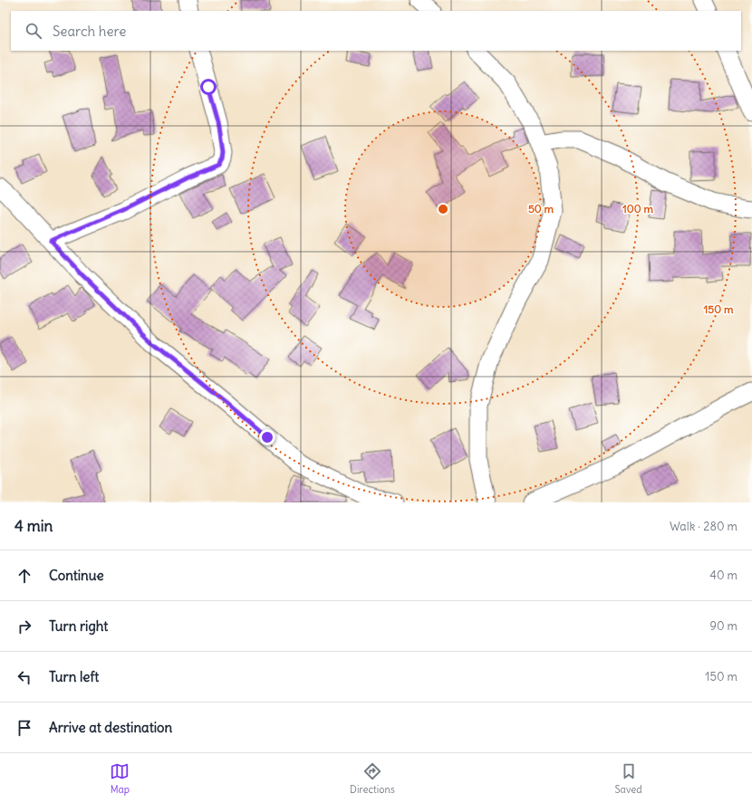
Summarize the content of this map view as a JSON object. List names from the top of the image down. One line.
{"page":{"search":"Search here","heading":["4 min","Walk · 280 m"],"list":[["Continue","40 m"],["Turn right","90 m"],["Turn left","150 m"],"Arrive at destination"],"nav":["Map","Directions","Saved"]},"rings":["50 m","100 m","150 m"]}
